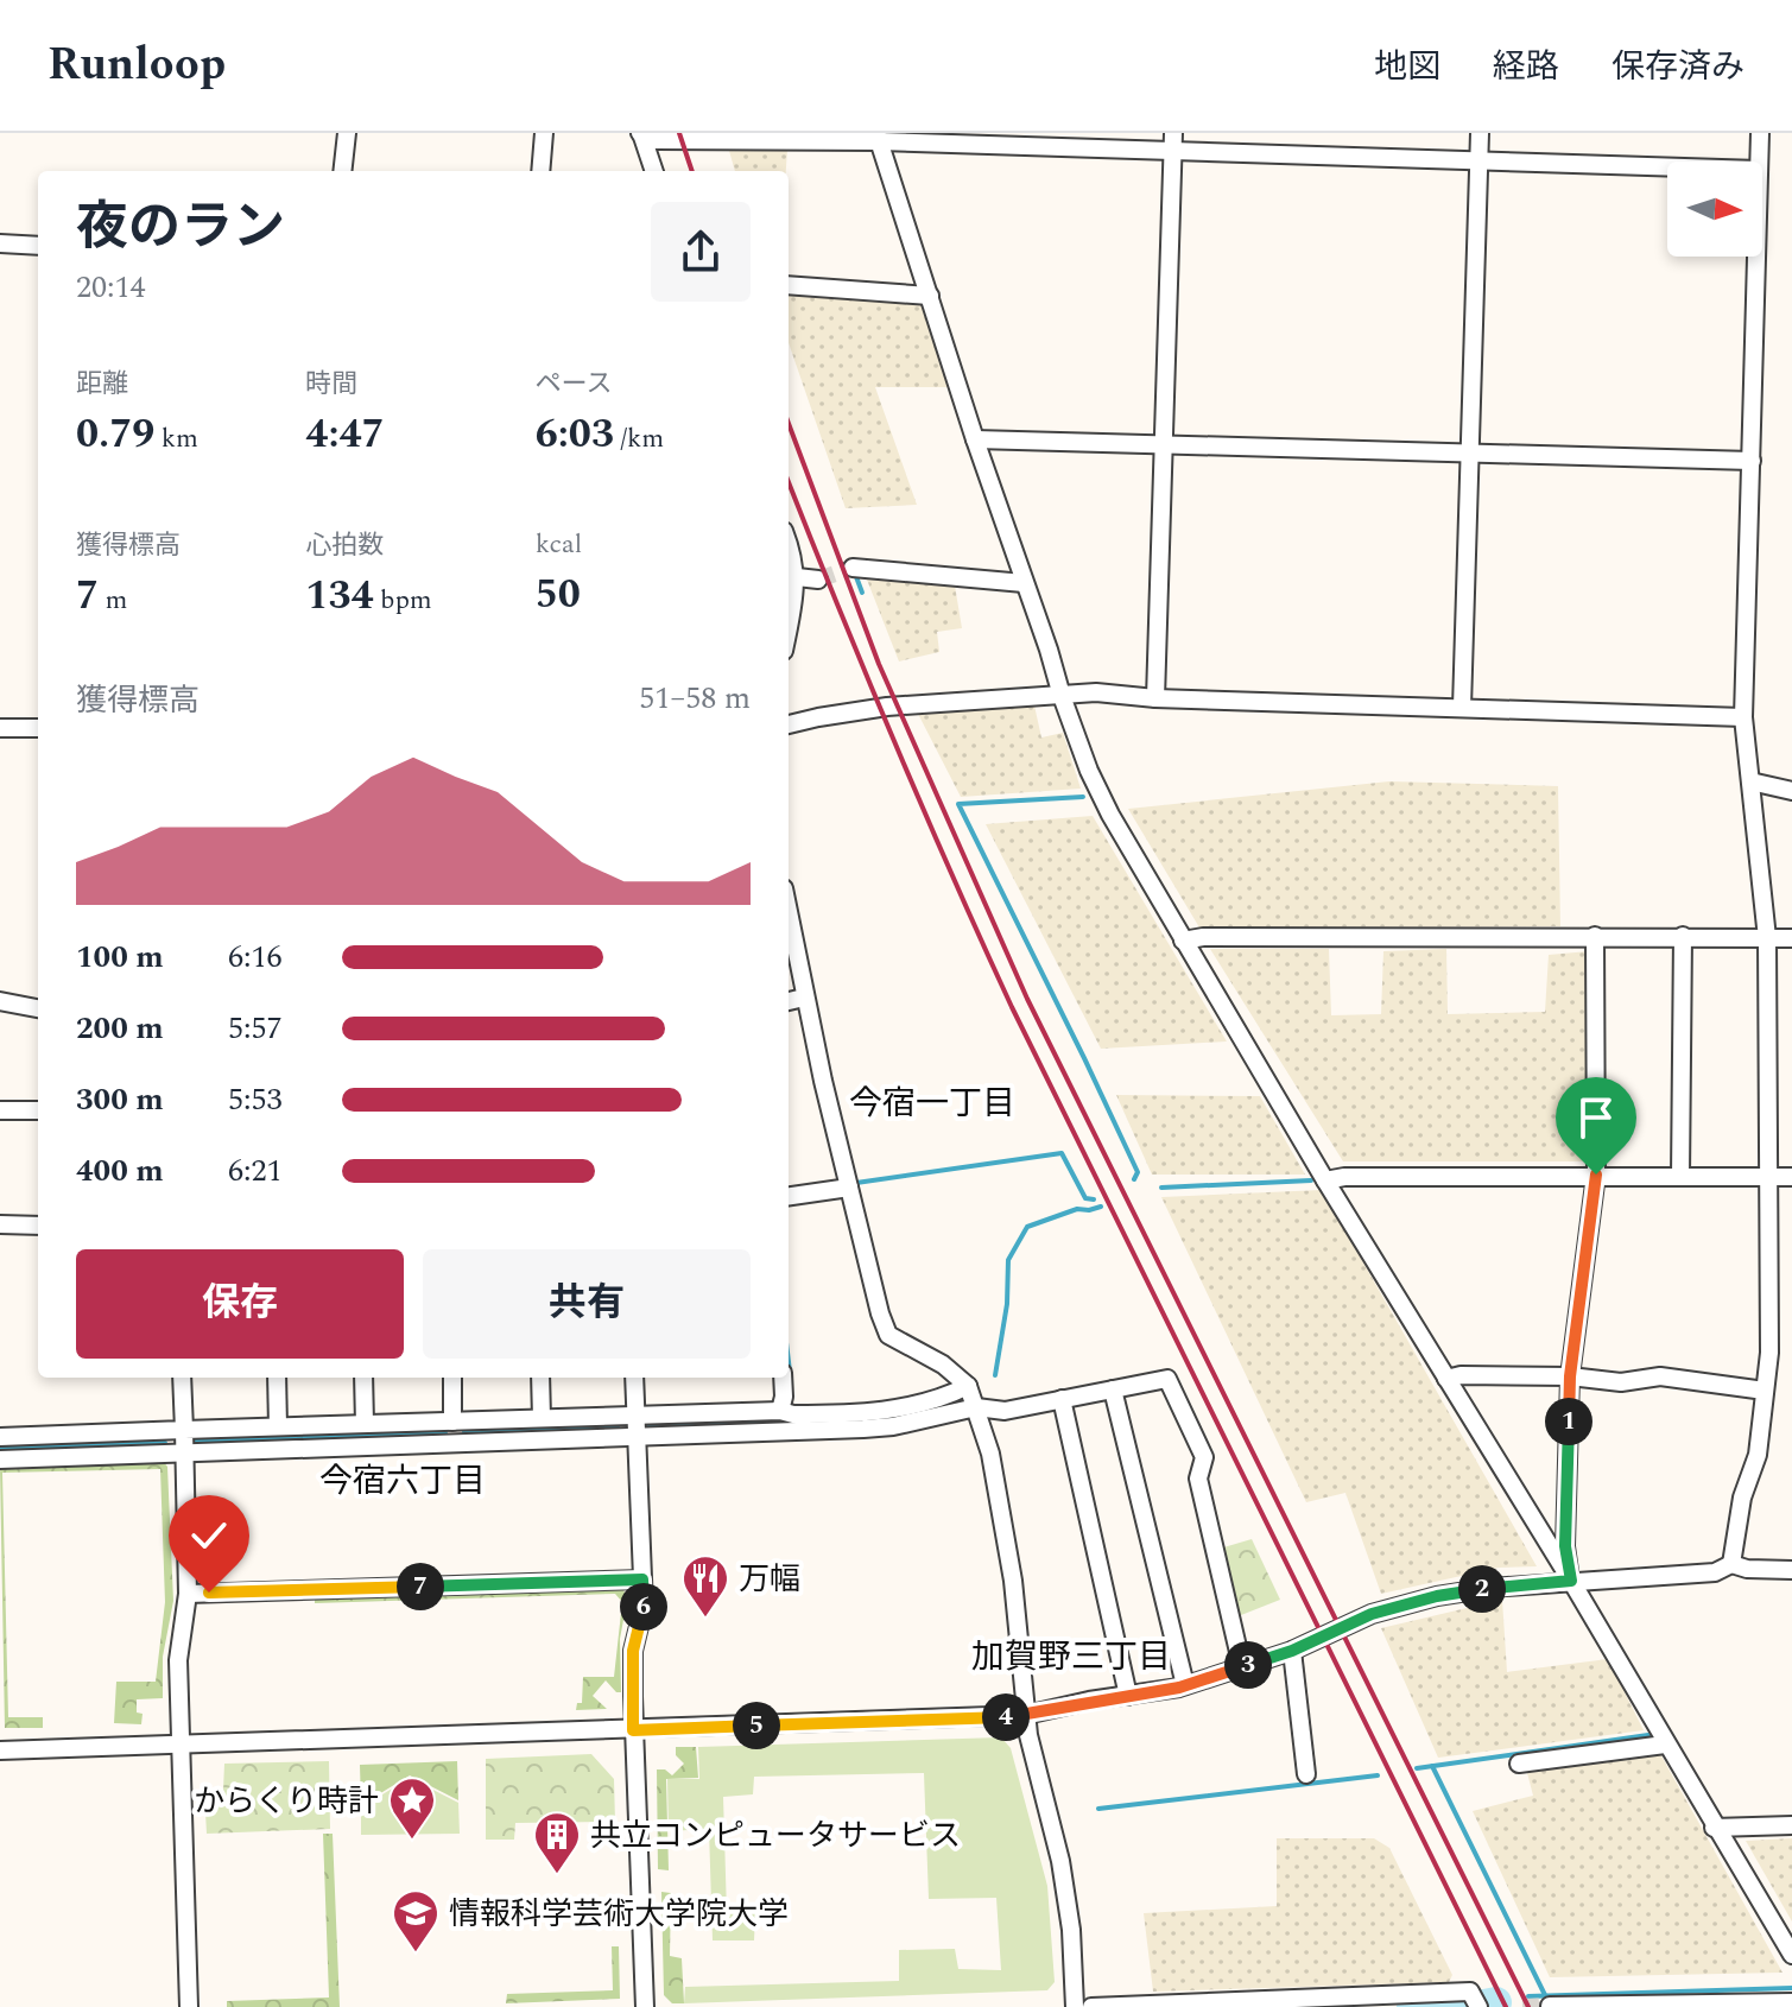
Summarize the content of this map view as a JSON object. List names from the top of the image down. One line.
{"districts":["今宿一丁目","今宿六丁目","加賀野三丁目"],"places":{"restaurant":["万幅"],"place":["からくり時計"],"building":["共立コンピュータサービス"],"school or university":["情報科学芸術大学院大学"]},"north":"right","page":{"header":"Runloop","nav":["地図","経路","保存済み"],"heading":["夜のラン","20:14"],"stats":[["距離","0.79 km"],["時間","4:47"],["ペース","6:03 /km"],["獲得標高","7 m"],["心拍数","134 bpm"],["kcal","50"]],"chart":["獲得標高","51–58 m"],"list":[{"name":"100 m","note":"6:16"},{"name":"200 m","note":"5:57"},{"name":"300 m","note":"5:53"},{"name":"400 m","note":"6:21"}],"buttons":["保存","共有"],"pins":["1","7","2","6","3","4","5"]}}
